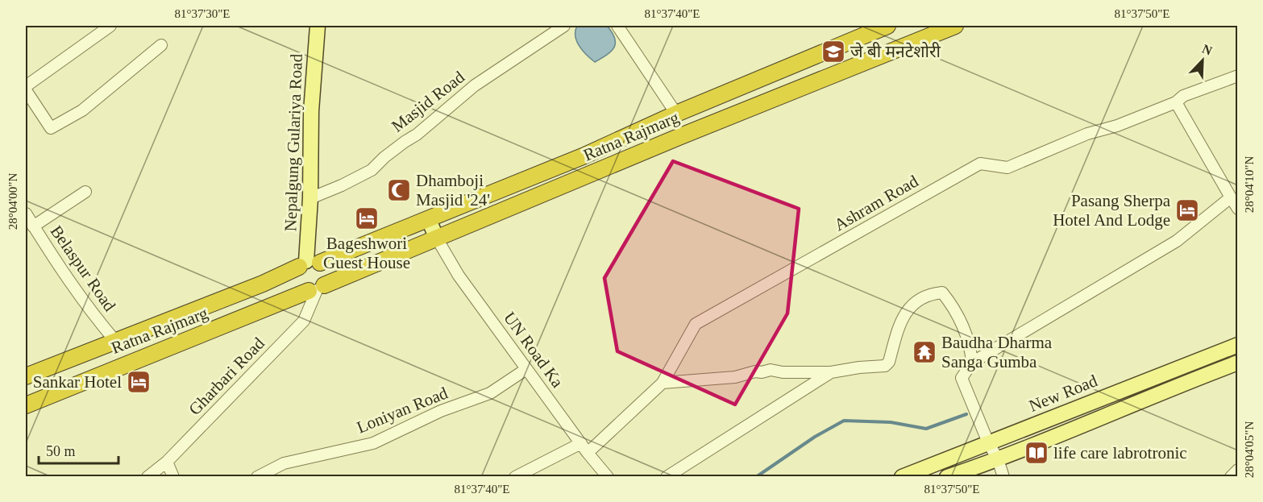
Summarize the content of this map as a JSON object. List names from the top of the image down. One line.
{"streets":{"highway":["Ratna Rajmarg"],"main road":["Nepalgung Gulariya Road","New Road"],"street":["Masjid Road","Ashram Road","Belaspur Road","UN Road Ka","Gharbari Road","Loniyan Road"]},"crossings":[["Masjid Road","Nepalgung Gulariya Road"],["Ratna Rajmarg","Nepalgung Gulariya Road"],["Ratna Rajmarg","Belaspur Road"],["Ratna Rajmarg","UN Road Ka"],["Ratna Rajmarg","Gharbari Road"],["Nepalgung Gulariya Road","Gharbari Road"],["Ashram Road","UN Road Ka"],["UN Road Ka","Loniyan Road"]],"places":{"school or university":["जे बी मनटेशोरी"],"mosque":["Dhamboji Masjid '24'"],"hotel":["Pasang Sherpa Hotel And Lodge","Bageshwori Guest House","Sankar Hotel"],"temple":["Baudha Dharma Sanga Gumba"],"library":["life care labrotronic"]},"scale_bar":"50 m","north":"top right","coordinates":["81°37'30\"E","81°37'40\"E","81°37'50\"E","28°04'10\"N","28°04'00\"N","28°04'05\"N"]}
